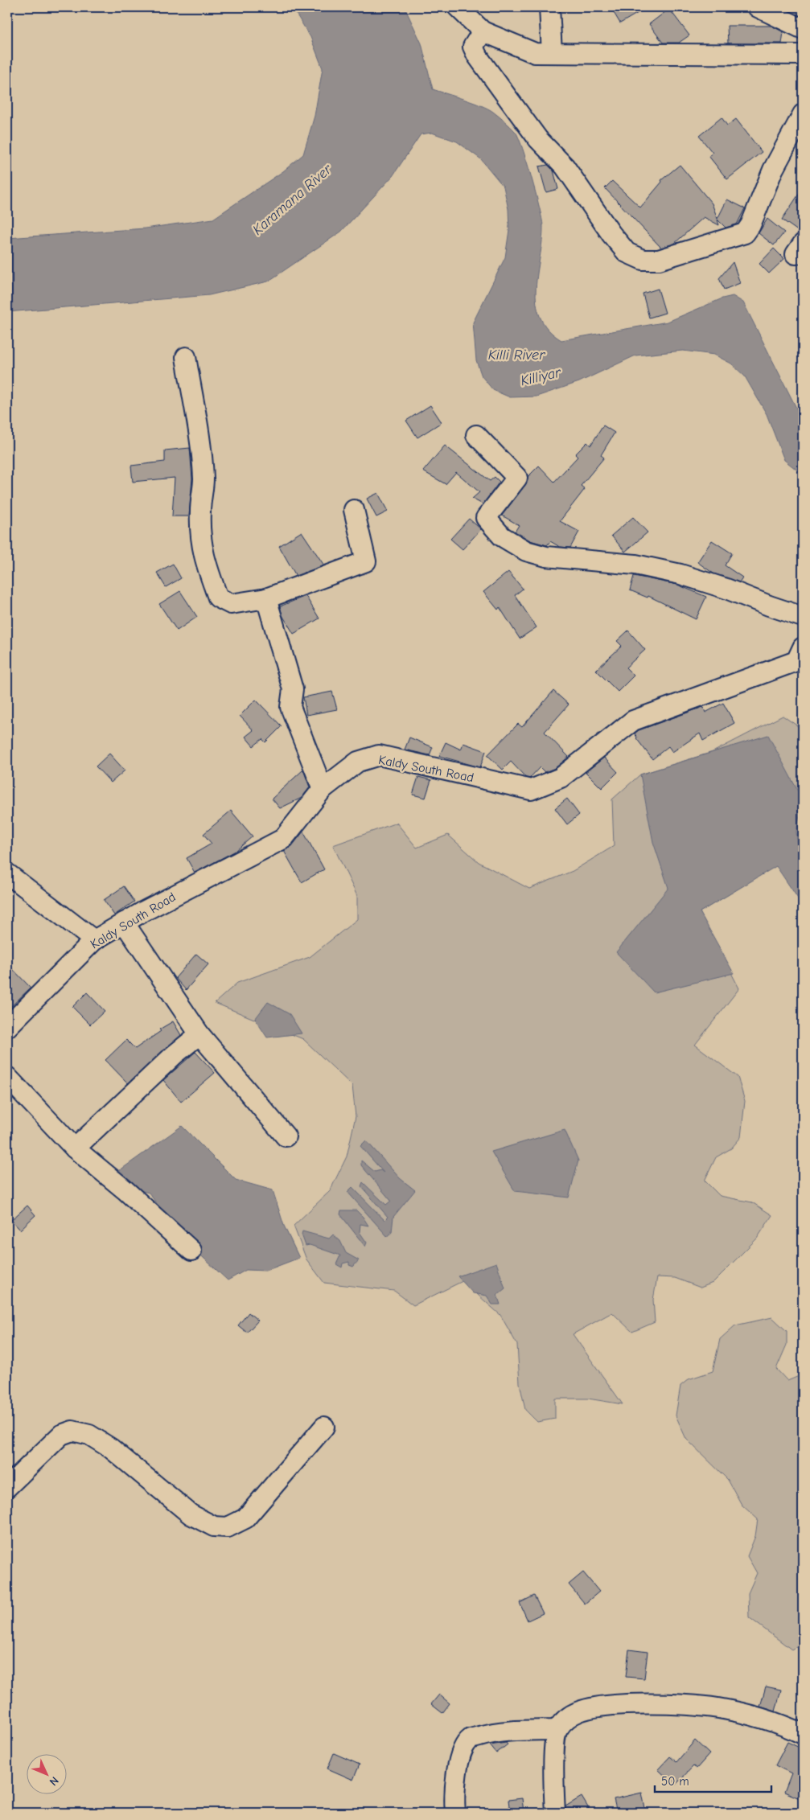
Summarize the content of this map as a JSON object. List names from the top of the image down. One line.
{"streets":{"street":["Kaldy South Road"]},"water":["Karamana River","Killi River","Killiyar"],"scale_bar":"50 m","north":"bottom right"}
